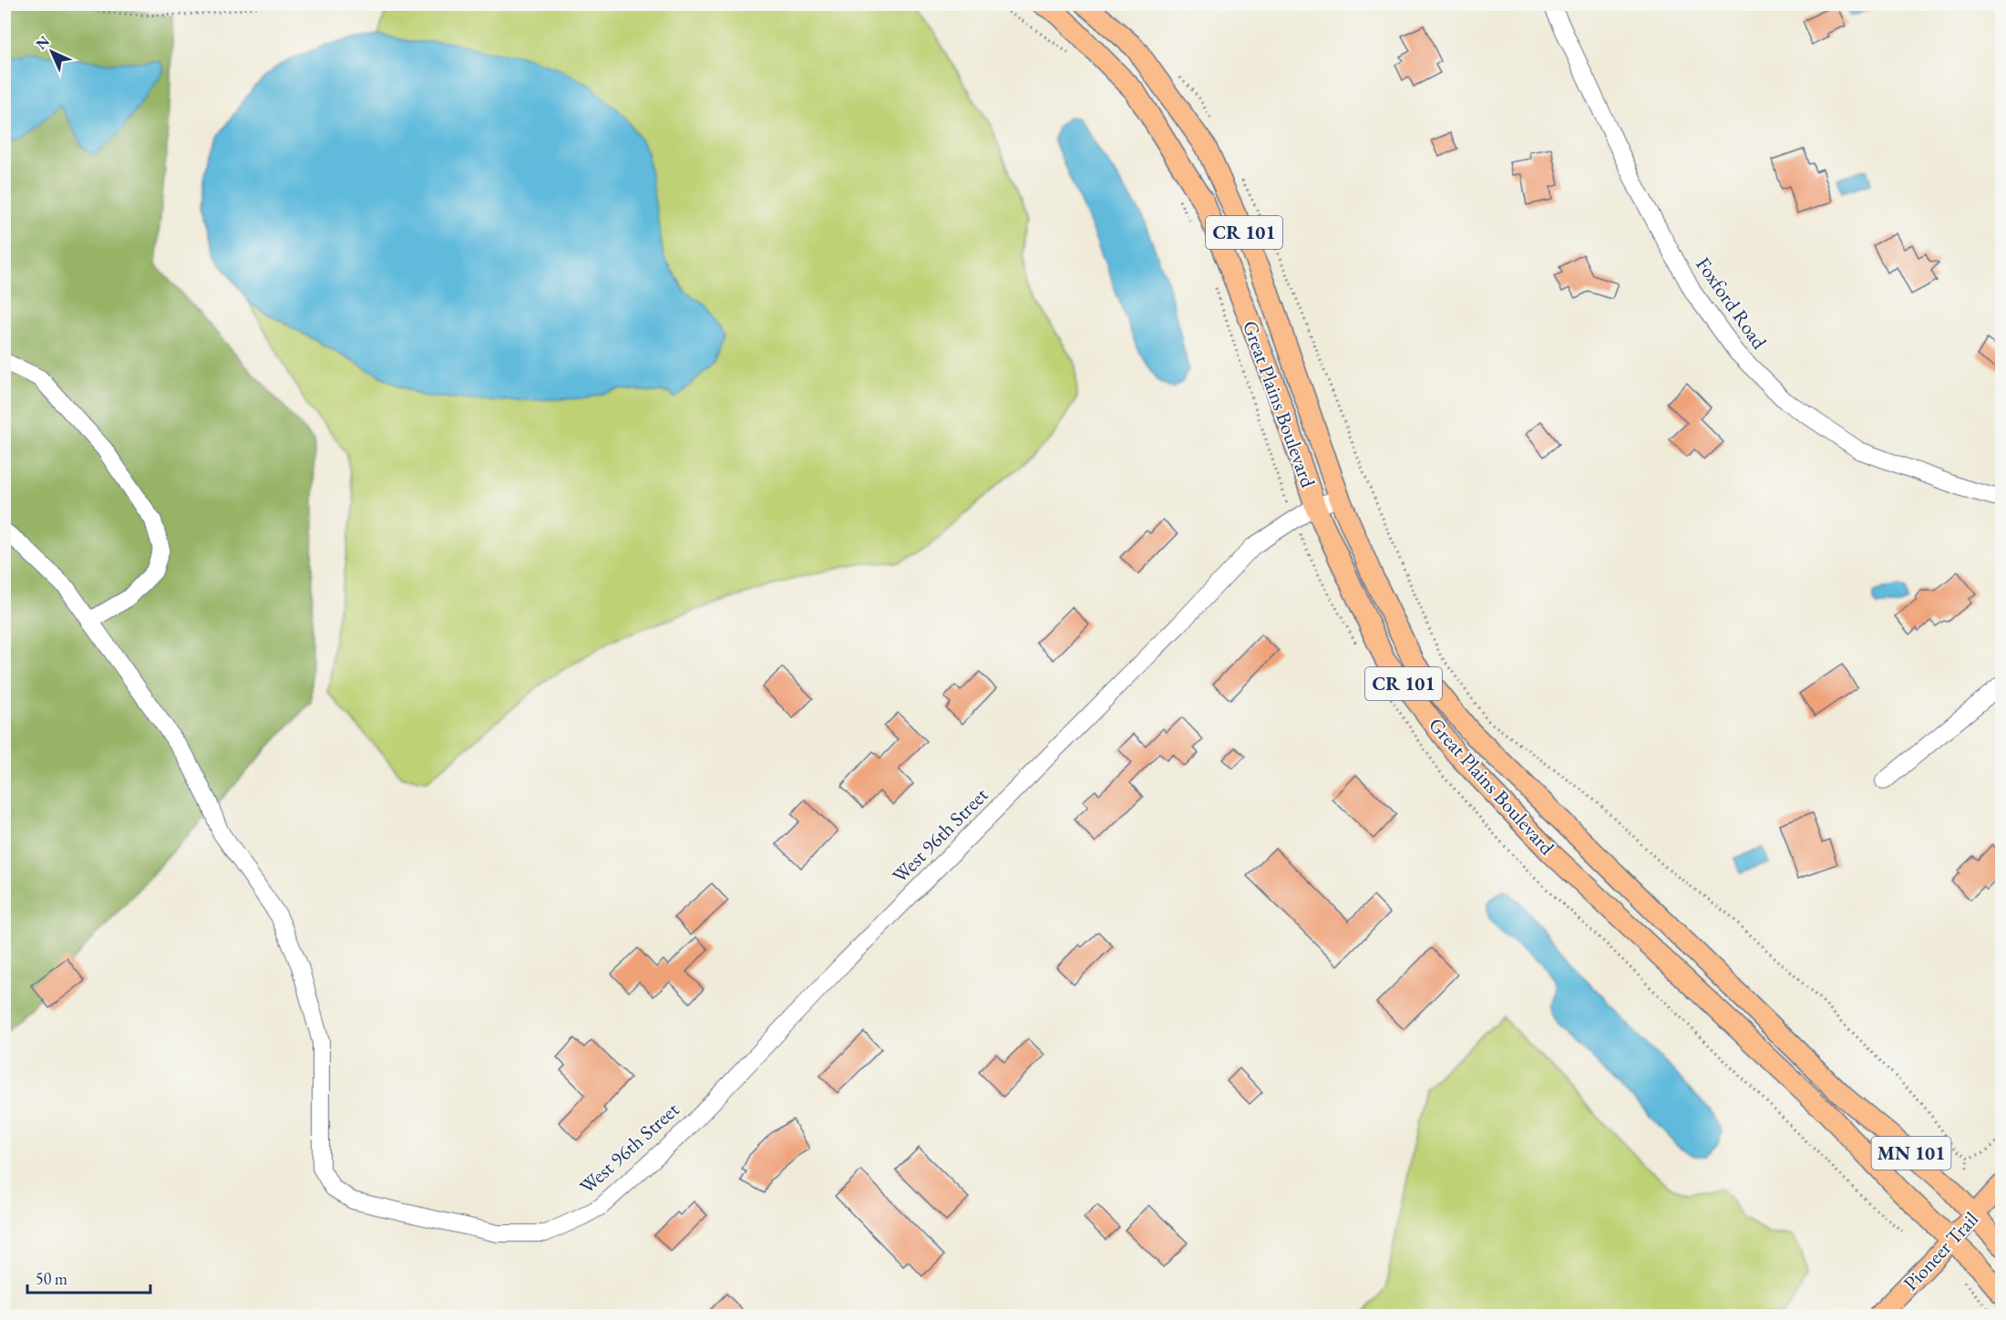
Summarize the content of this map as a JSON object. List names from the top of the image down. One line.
{"streets":{"main road":["CR 101","Great Plains Boulevard","MN 101","Pioneer Trail"],"street":["Foxford Road","West 96th Street"]},"crossings":[["Great Plains Boulevard","West 96th Street"],["Great Plains Boulevard","Pioneer Trail"]],"scale_bar":"50 m","north":"top left"}
